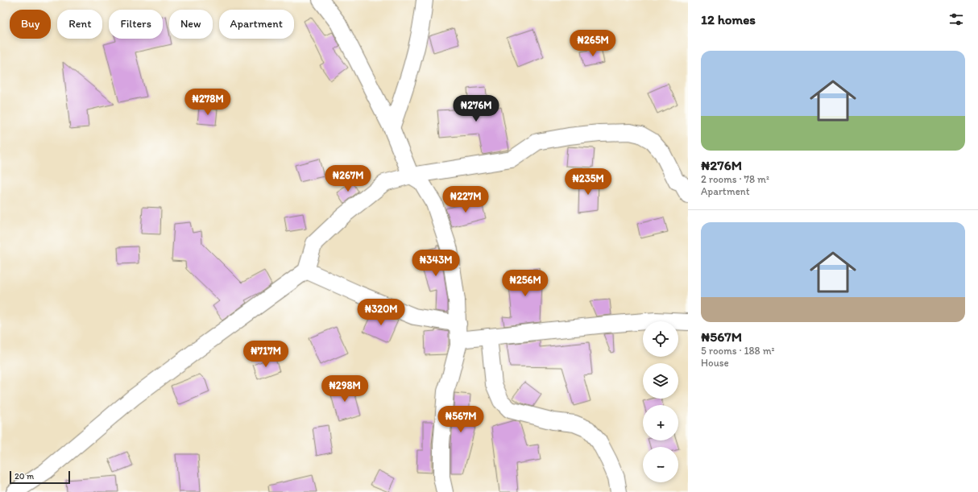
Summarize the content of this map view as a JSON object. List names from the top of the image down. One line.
{"scale_bar":"20 m","page":{"heading":"12 homes","chip":["Buy","Rent","Filters","New","Apartment"],"price":["₦265M","₦278M","₦276M","₦267M","₦235M","₦227M","₦343M","₦256M","₦320M","₦717M","₦298M","₦567M"],"list":[{"name":"₦276M","note":"2 rooms · 78 m² · Apartment"},{"name":"₦567M","note":"5 rooms · 188 m² · House"}],"map_buttons":["+","−"],"scale":"20 m"}}
